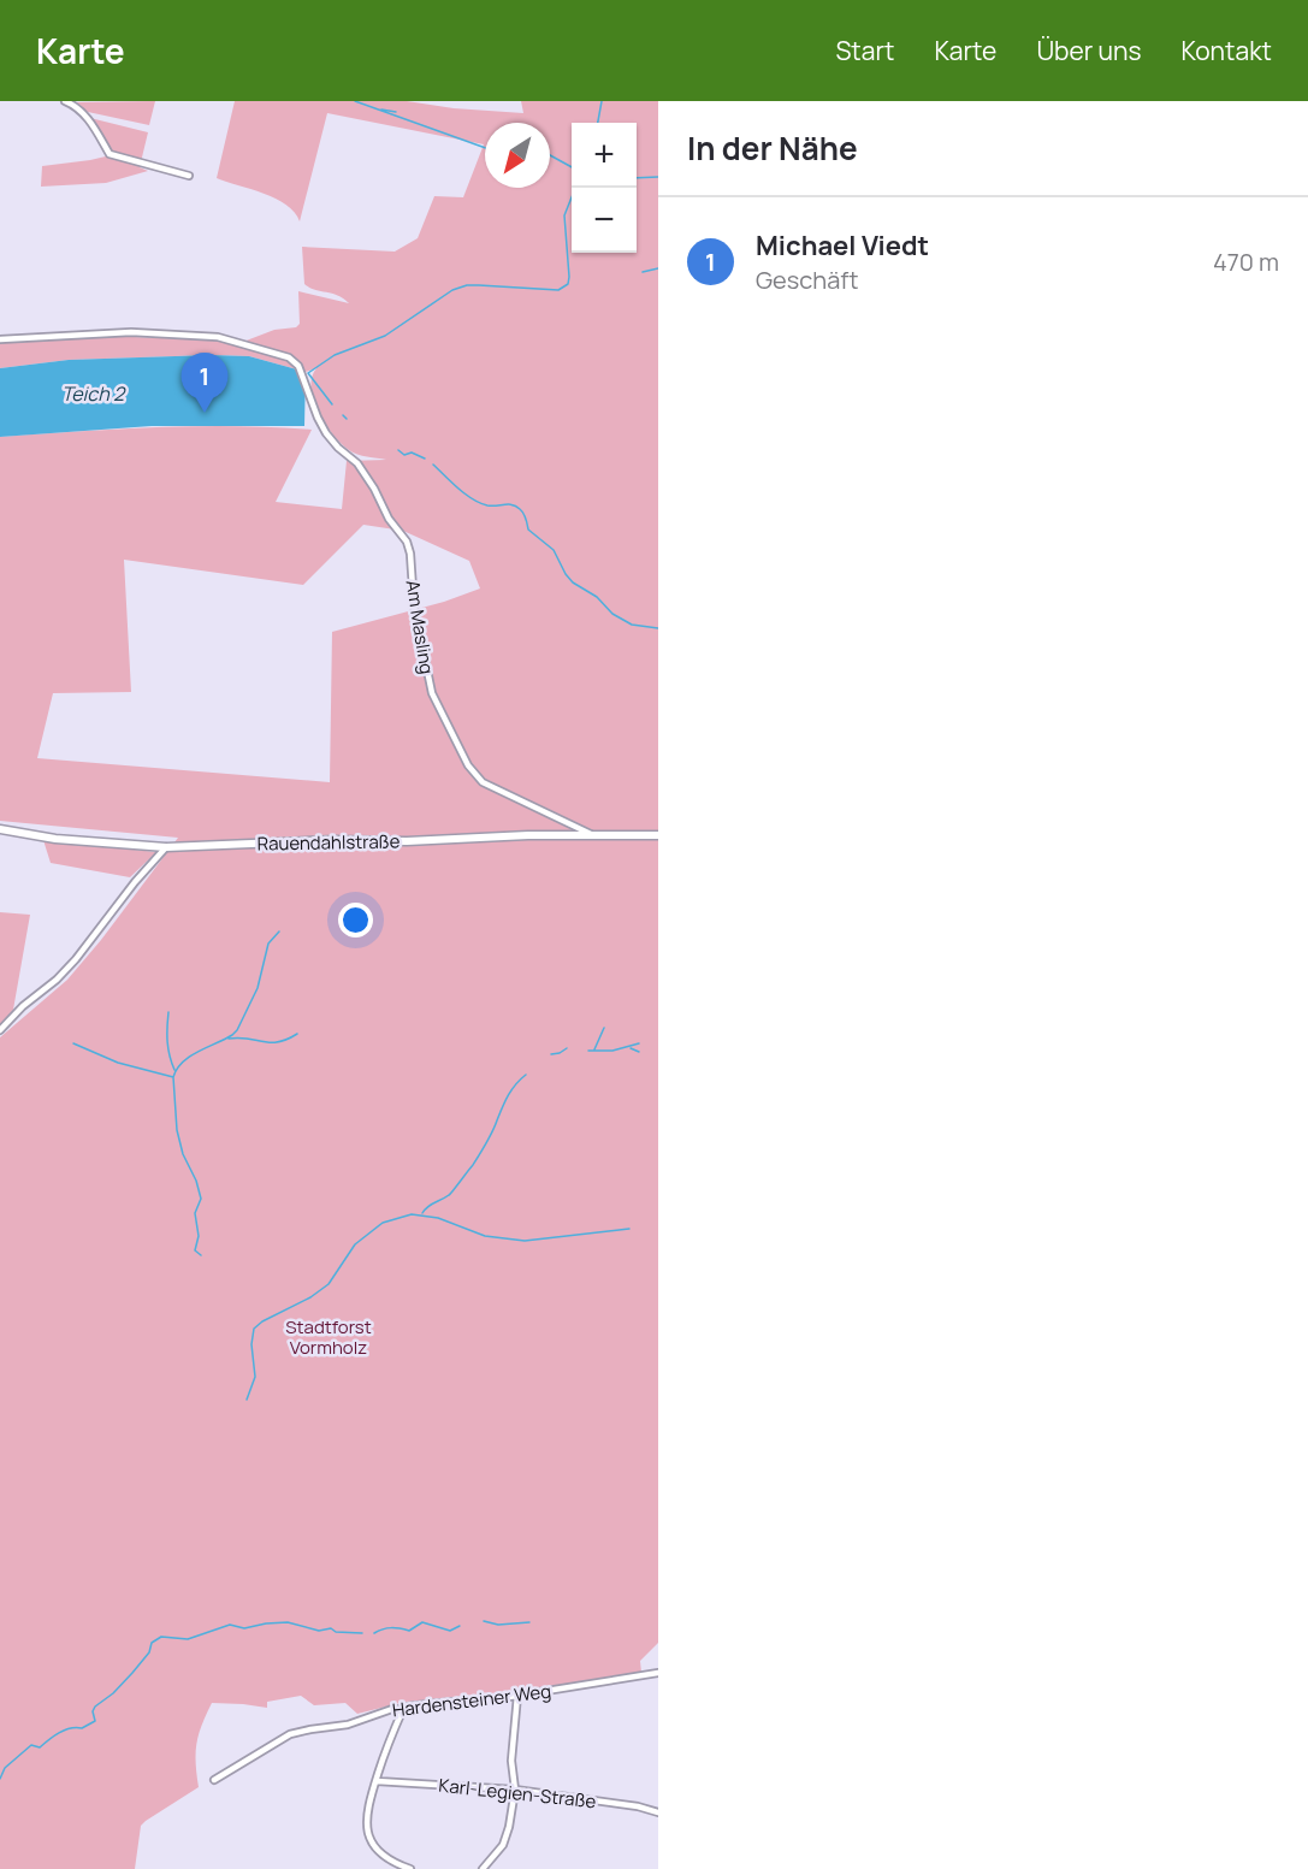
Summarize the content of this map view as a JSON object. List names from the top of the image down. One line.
{"streets":{"street":["Am Masling","Rauendahlstraße","Hardensteiner Weg","Karl-Legien-Straße"]},"crossings":[["Am Masling","Rauendahlstraße"]],"water":["Teich 2"],"parks":["Stadtforst Vormholz"],"north":"bottom left","page":{"header":"Karte","nav":["Start","Karte","Über uns","Kontakt"],"heading":"In der Nähe","map_buttons":["+","−"],"list":[{"mark":"1","name":"Michael Viedt","note":"Geschäft","value":"470 m"}],"pins":"1"}}
